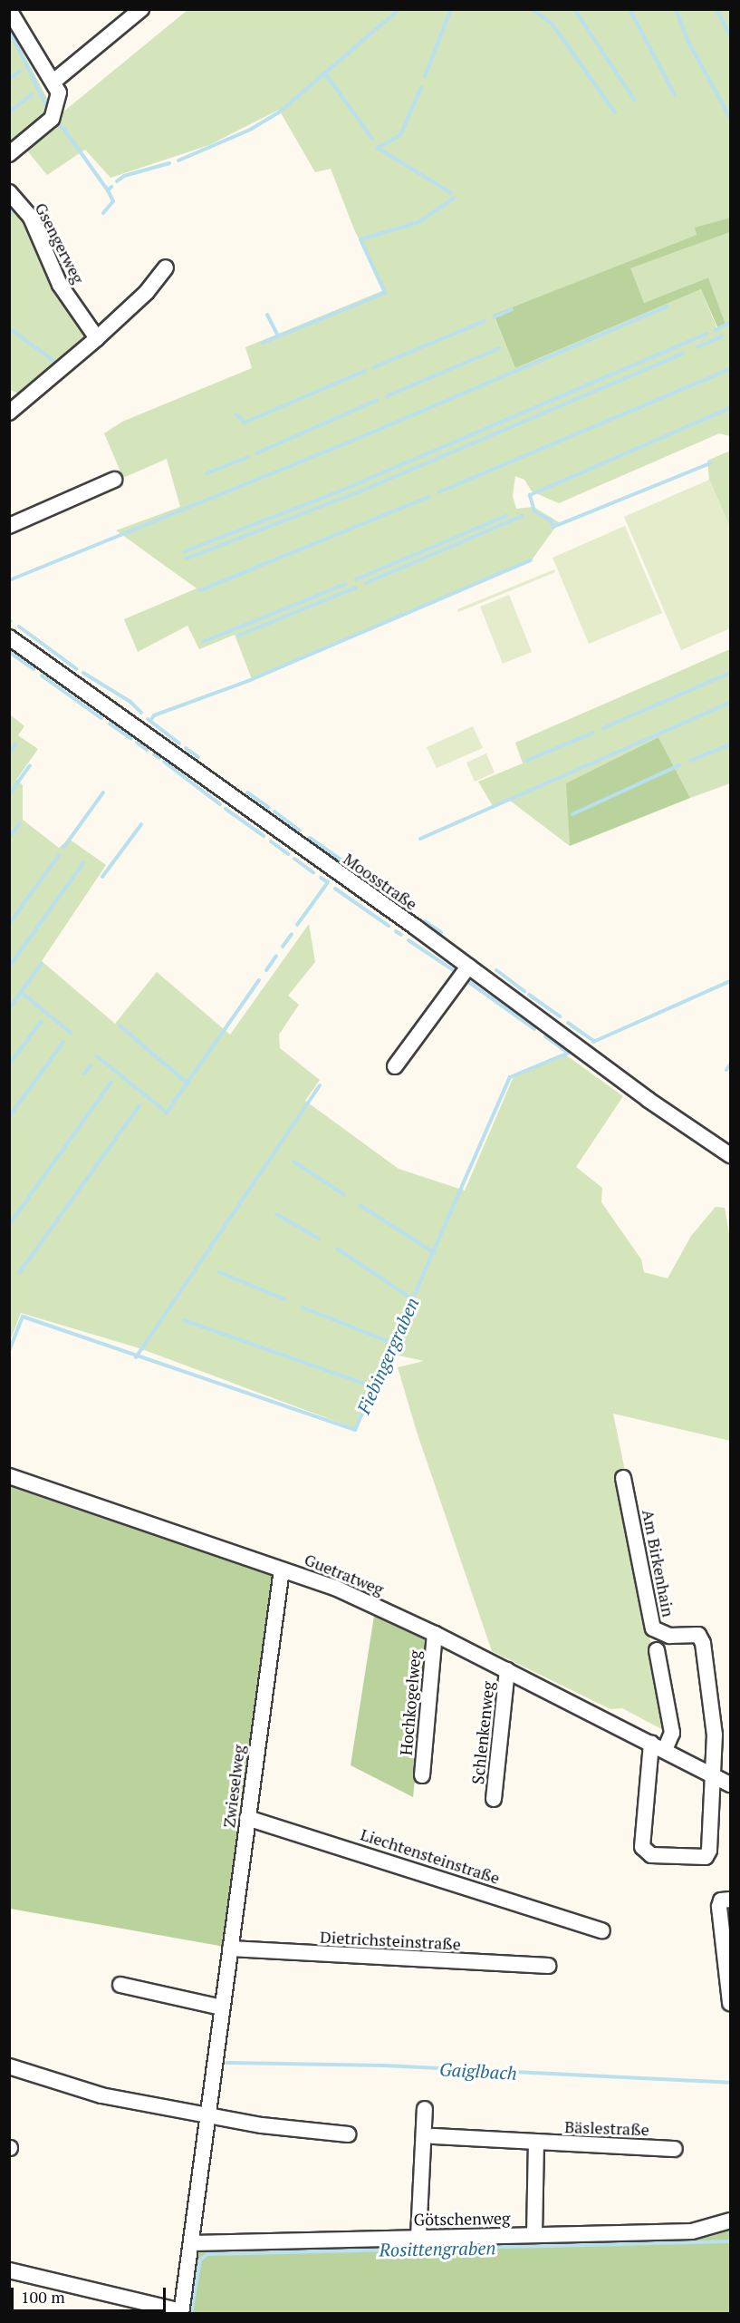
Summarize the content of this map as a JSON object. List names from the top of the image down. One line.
{"streets":{"street":["Gsengerweg","Moosstraße","Am Birkenhain","Guetratweg","Hochkogelweg","Schlenkenweg","Zwieselweg","Liechtensteinstraße","Dietrichsteinstraße","Bäslestraße","Götschenweg"]},"crossings":[["Am Birkenhain","Guetratweg"],["Guetratweg","Hochkogelweg"],["Guetratweg","Schlenkenweg"],["Guetratweg","Zwieselweg"],["Zwieselweg","Liechtensteinstraße"],["Zwieselweg","Dietrichsteinstraße"],["Zwieselweg","Götschenweg"]],"water":["Fiebingergraben","Gaiglbach","Rosittengraben"],"scale_bar":"100 m"}
